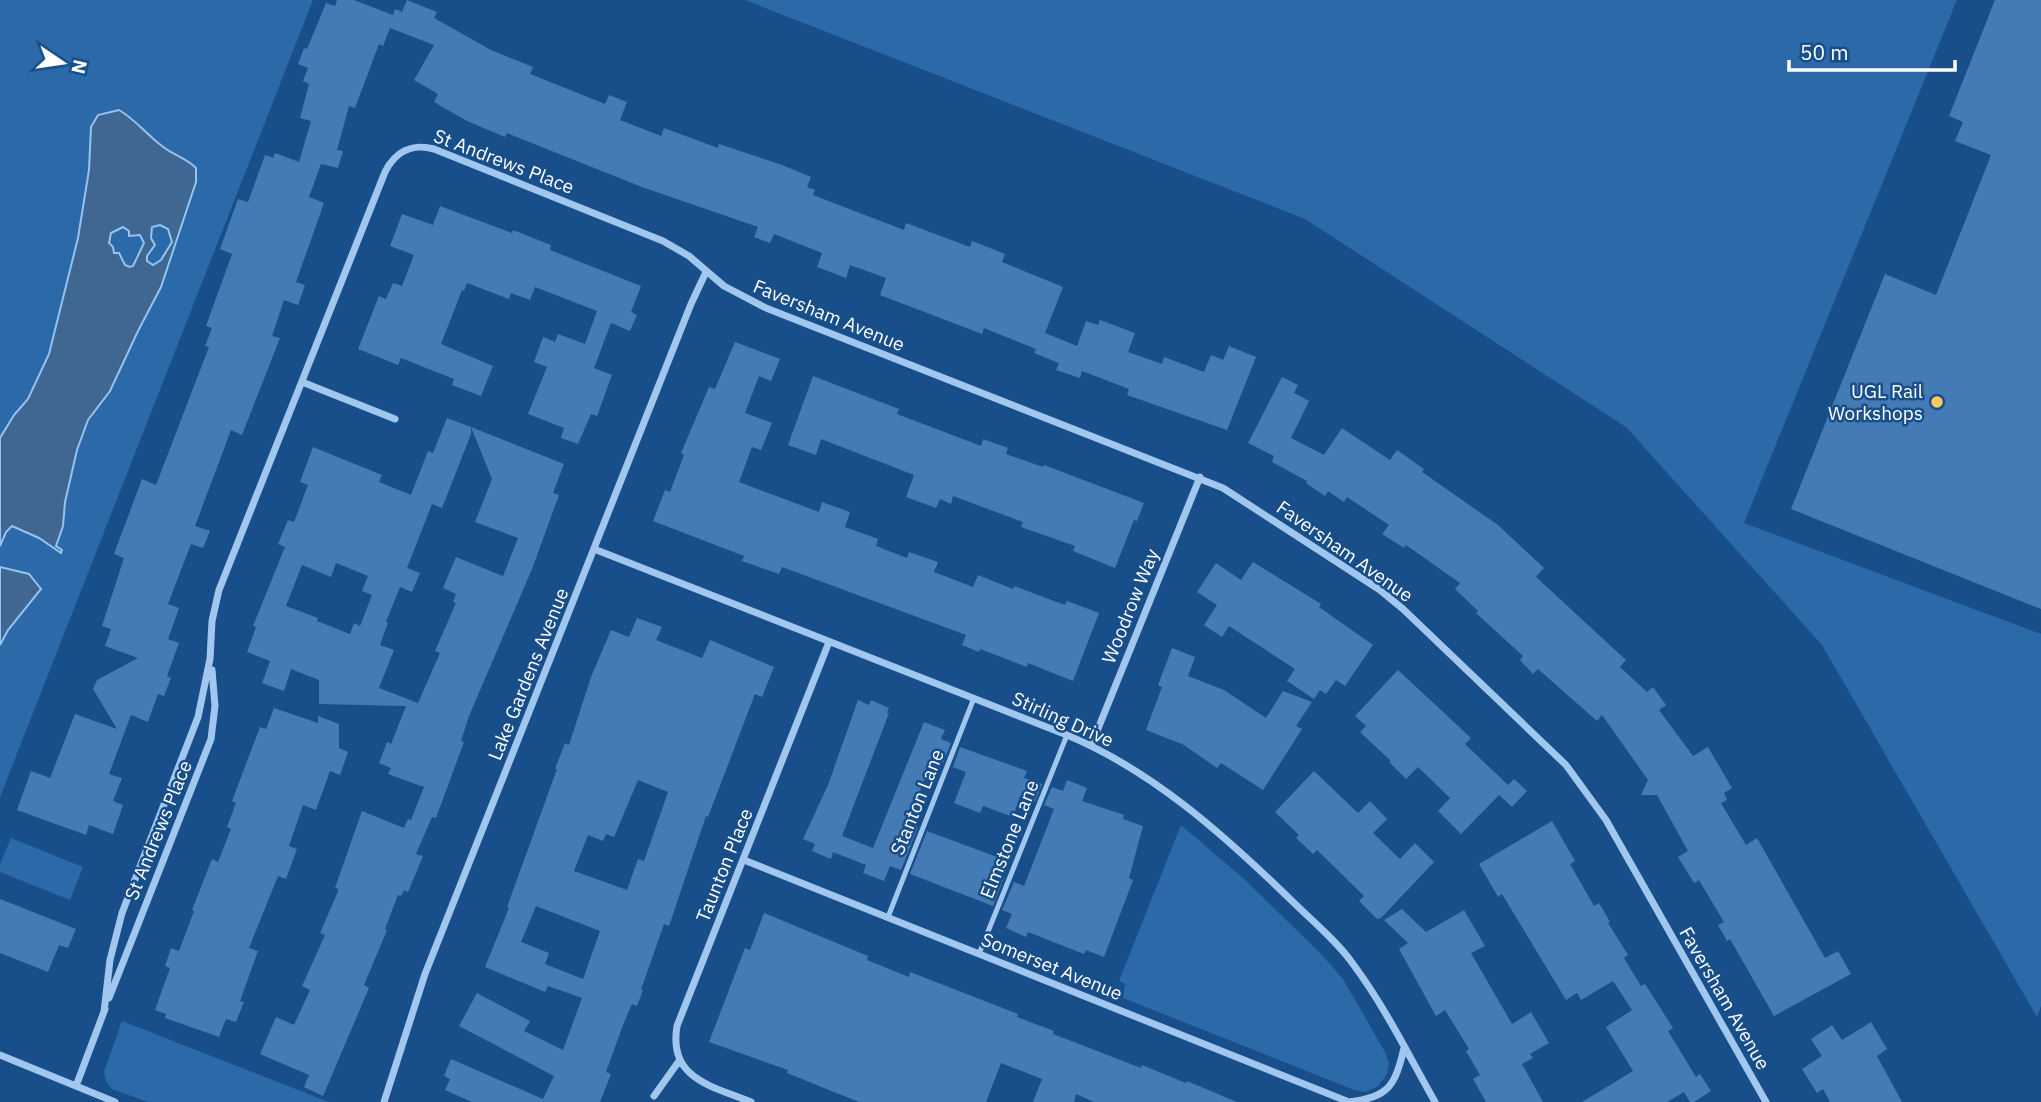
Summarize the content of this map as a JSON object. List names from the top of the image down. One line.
{"streets":{"street":["St Andrews Place","Faversham Avenue","Woodrow Way","Lake Gardens Avenue","Stirling Drive","Taunton Place","Somerset Avenue"],"lane":["Stanton Lane","Elmstone Lane"]},"crossings":[["St Andrews Place","Faversham Avenue"],["St Andrews Place","Lake Gardens Avenue"],["Faversham Avenue","Woodrow Way"],["Faversham Avenue","Lake Gardens Avenue"],["Woodrow Way","Stirling Drive"],["Lake Gardens Avenue","Stirling Drive"],["Stirling Drive","Stanton Lane"],["Stirling Drive","Elmstone Lane"],["Stirling Drive","Taunton Place"],["Stirling Drive","Somerset Avenue"],["Stanton Lane","Somerset Avenue"],["Elmstone Lane","Somerset Avenue"],["Taunton Place","Somerset Avenue"]],"places":["UGL Rail Workshops"],"scale_bar":"50 m","north":"right"}
